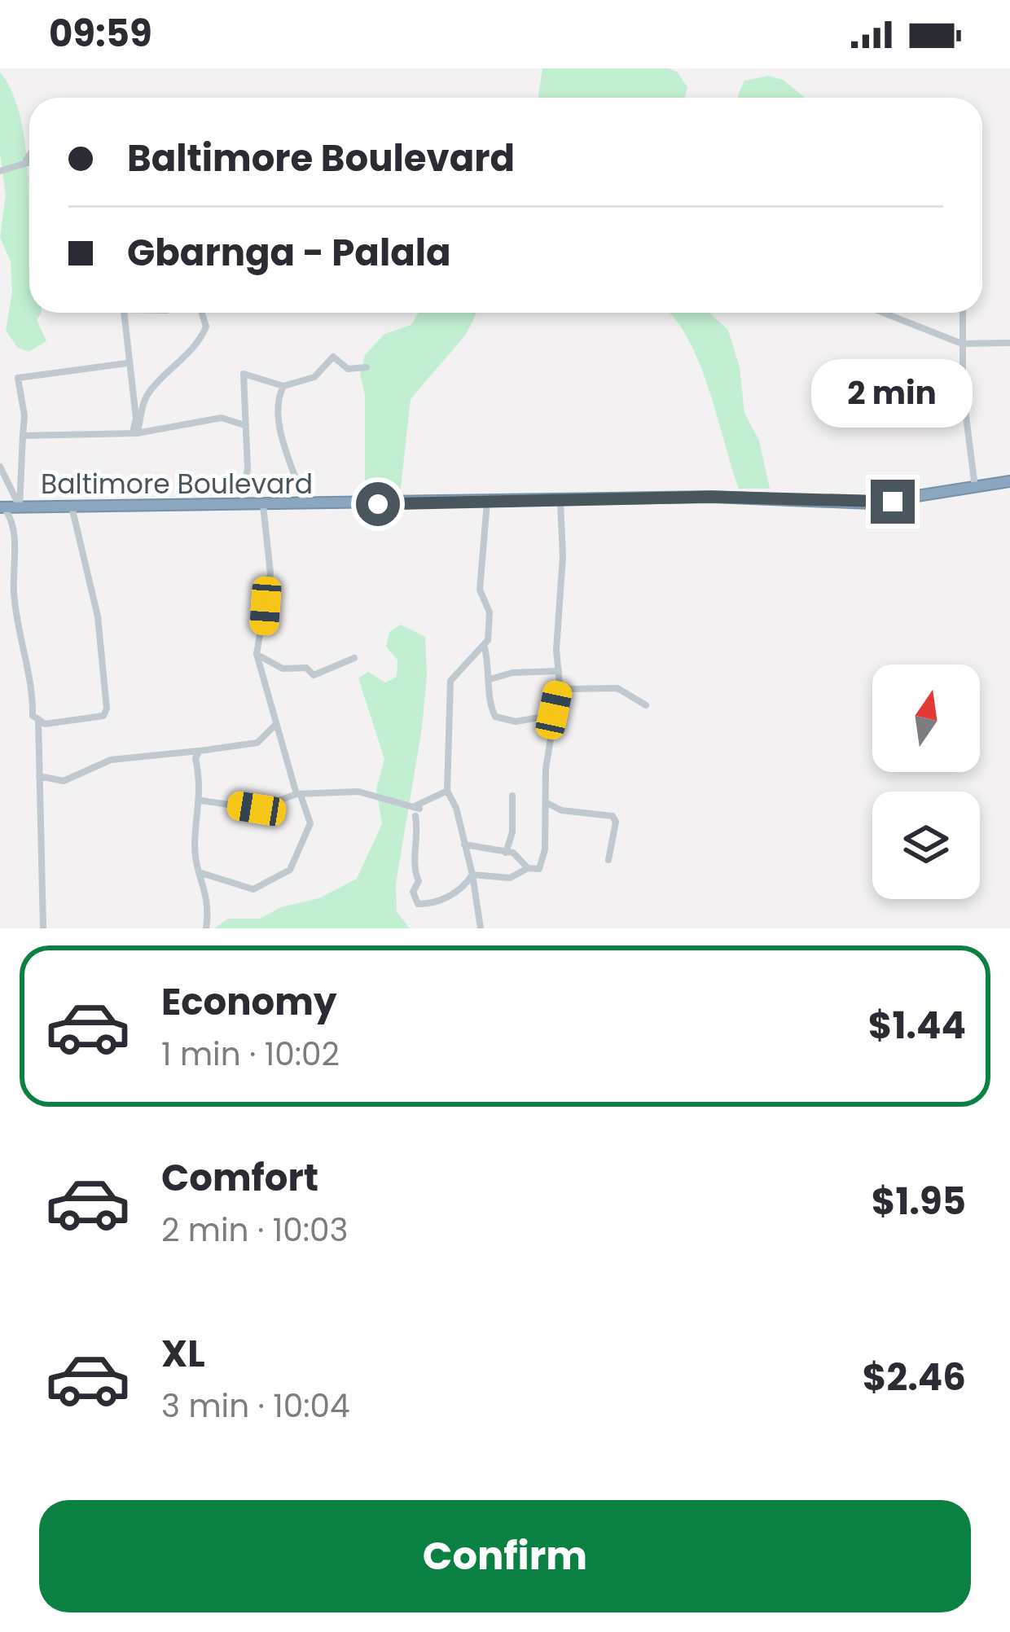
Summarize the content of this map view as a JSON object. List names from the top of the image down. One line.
{"streets":{"highway":["Baltimore Boulevard"]},"north":"top","page":{"status":"09:59","banner":["Baltimore Boulevard","Gbarnga - Palala"],"bubble":"2 min","list":[{"name":"Economy","note":"1 min · 10:02","value":"$1.44"},{"name":"Comfort","note":"2 min · 10:03","value":"$1.95"},{"name":"XL","note":"3 min · 10:04","value":"$2.46"}],"buttons":"Confirm"}}
